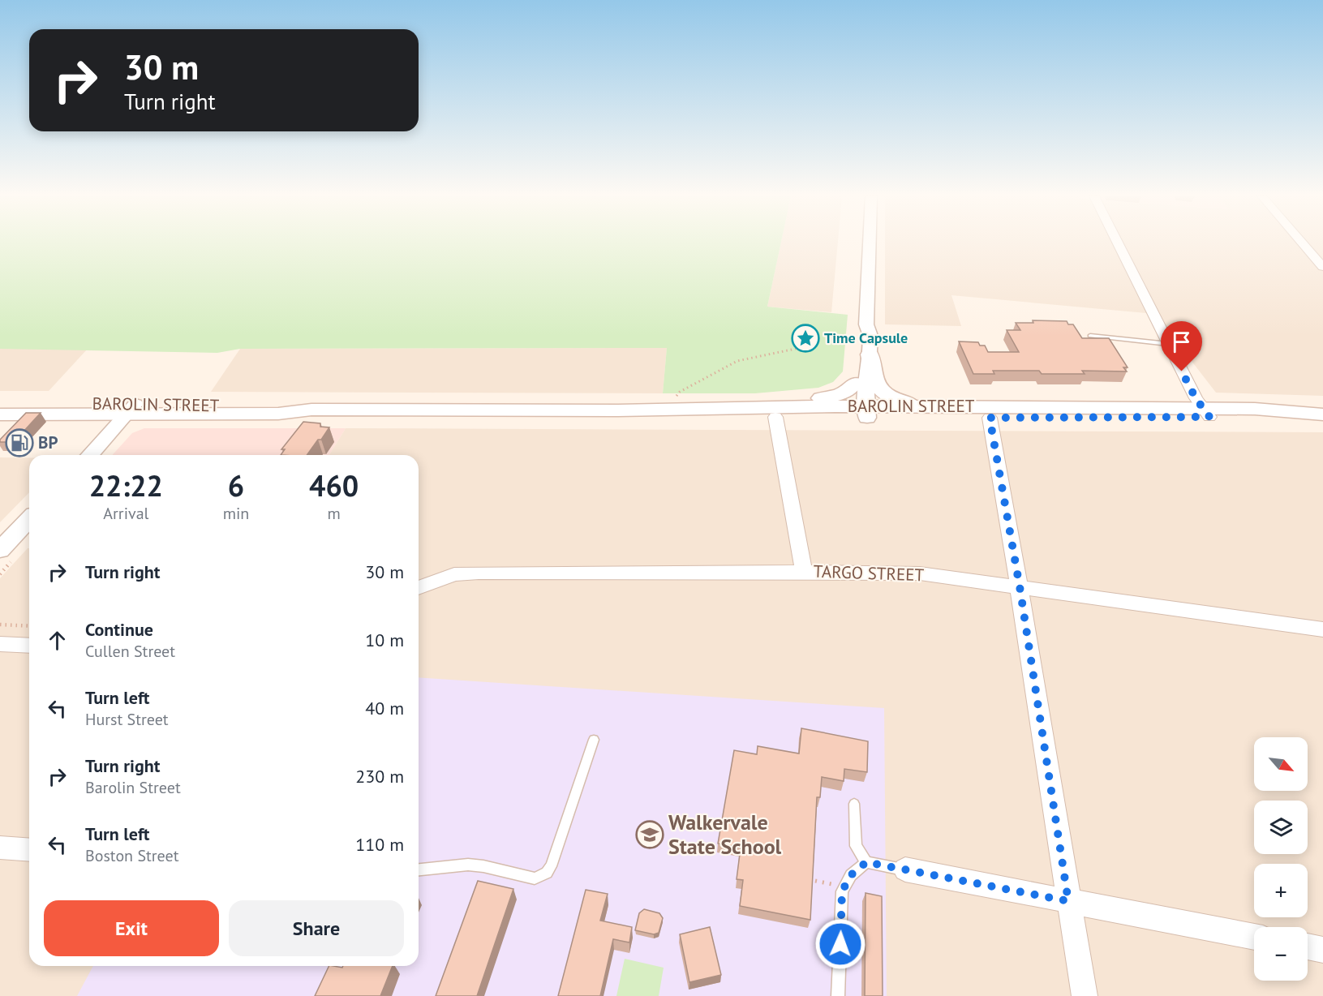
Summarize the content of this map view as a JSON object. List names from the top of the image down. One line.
{"streets":{"main road":["BAROLIN STREET"],"street":["TARGO STREET"]},"places":{"place":["Time Capsule"],"fuel station":["BP"],"school or university":["Walkervale State School"]},"north":"bottom right","page":{"turn":["30 m","Turn right"],"eta":["22:22","Arrival","6","min","460","m"],"list":[{"name":"Turn right","value":"30 m"},{"name":"Continue","note":"Cullen Street","value":"10 m"},{"name":"Turn left","note":"Hurst Street","value":"40 m"},{"name":"Turn right","note":"Barolin Street","value":"230 m"},{"name":"Turn left","note":"Boston Street","value":"110 m"}],"map_buttons":["+","−"],"buttons":["Exit","Share"]}}
